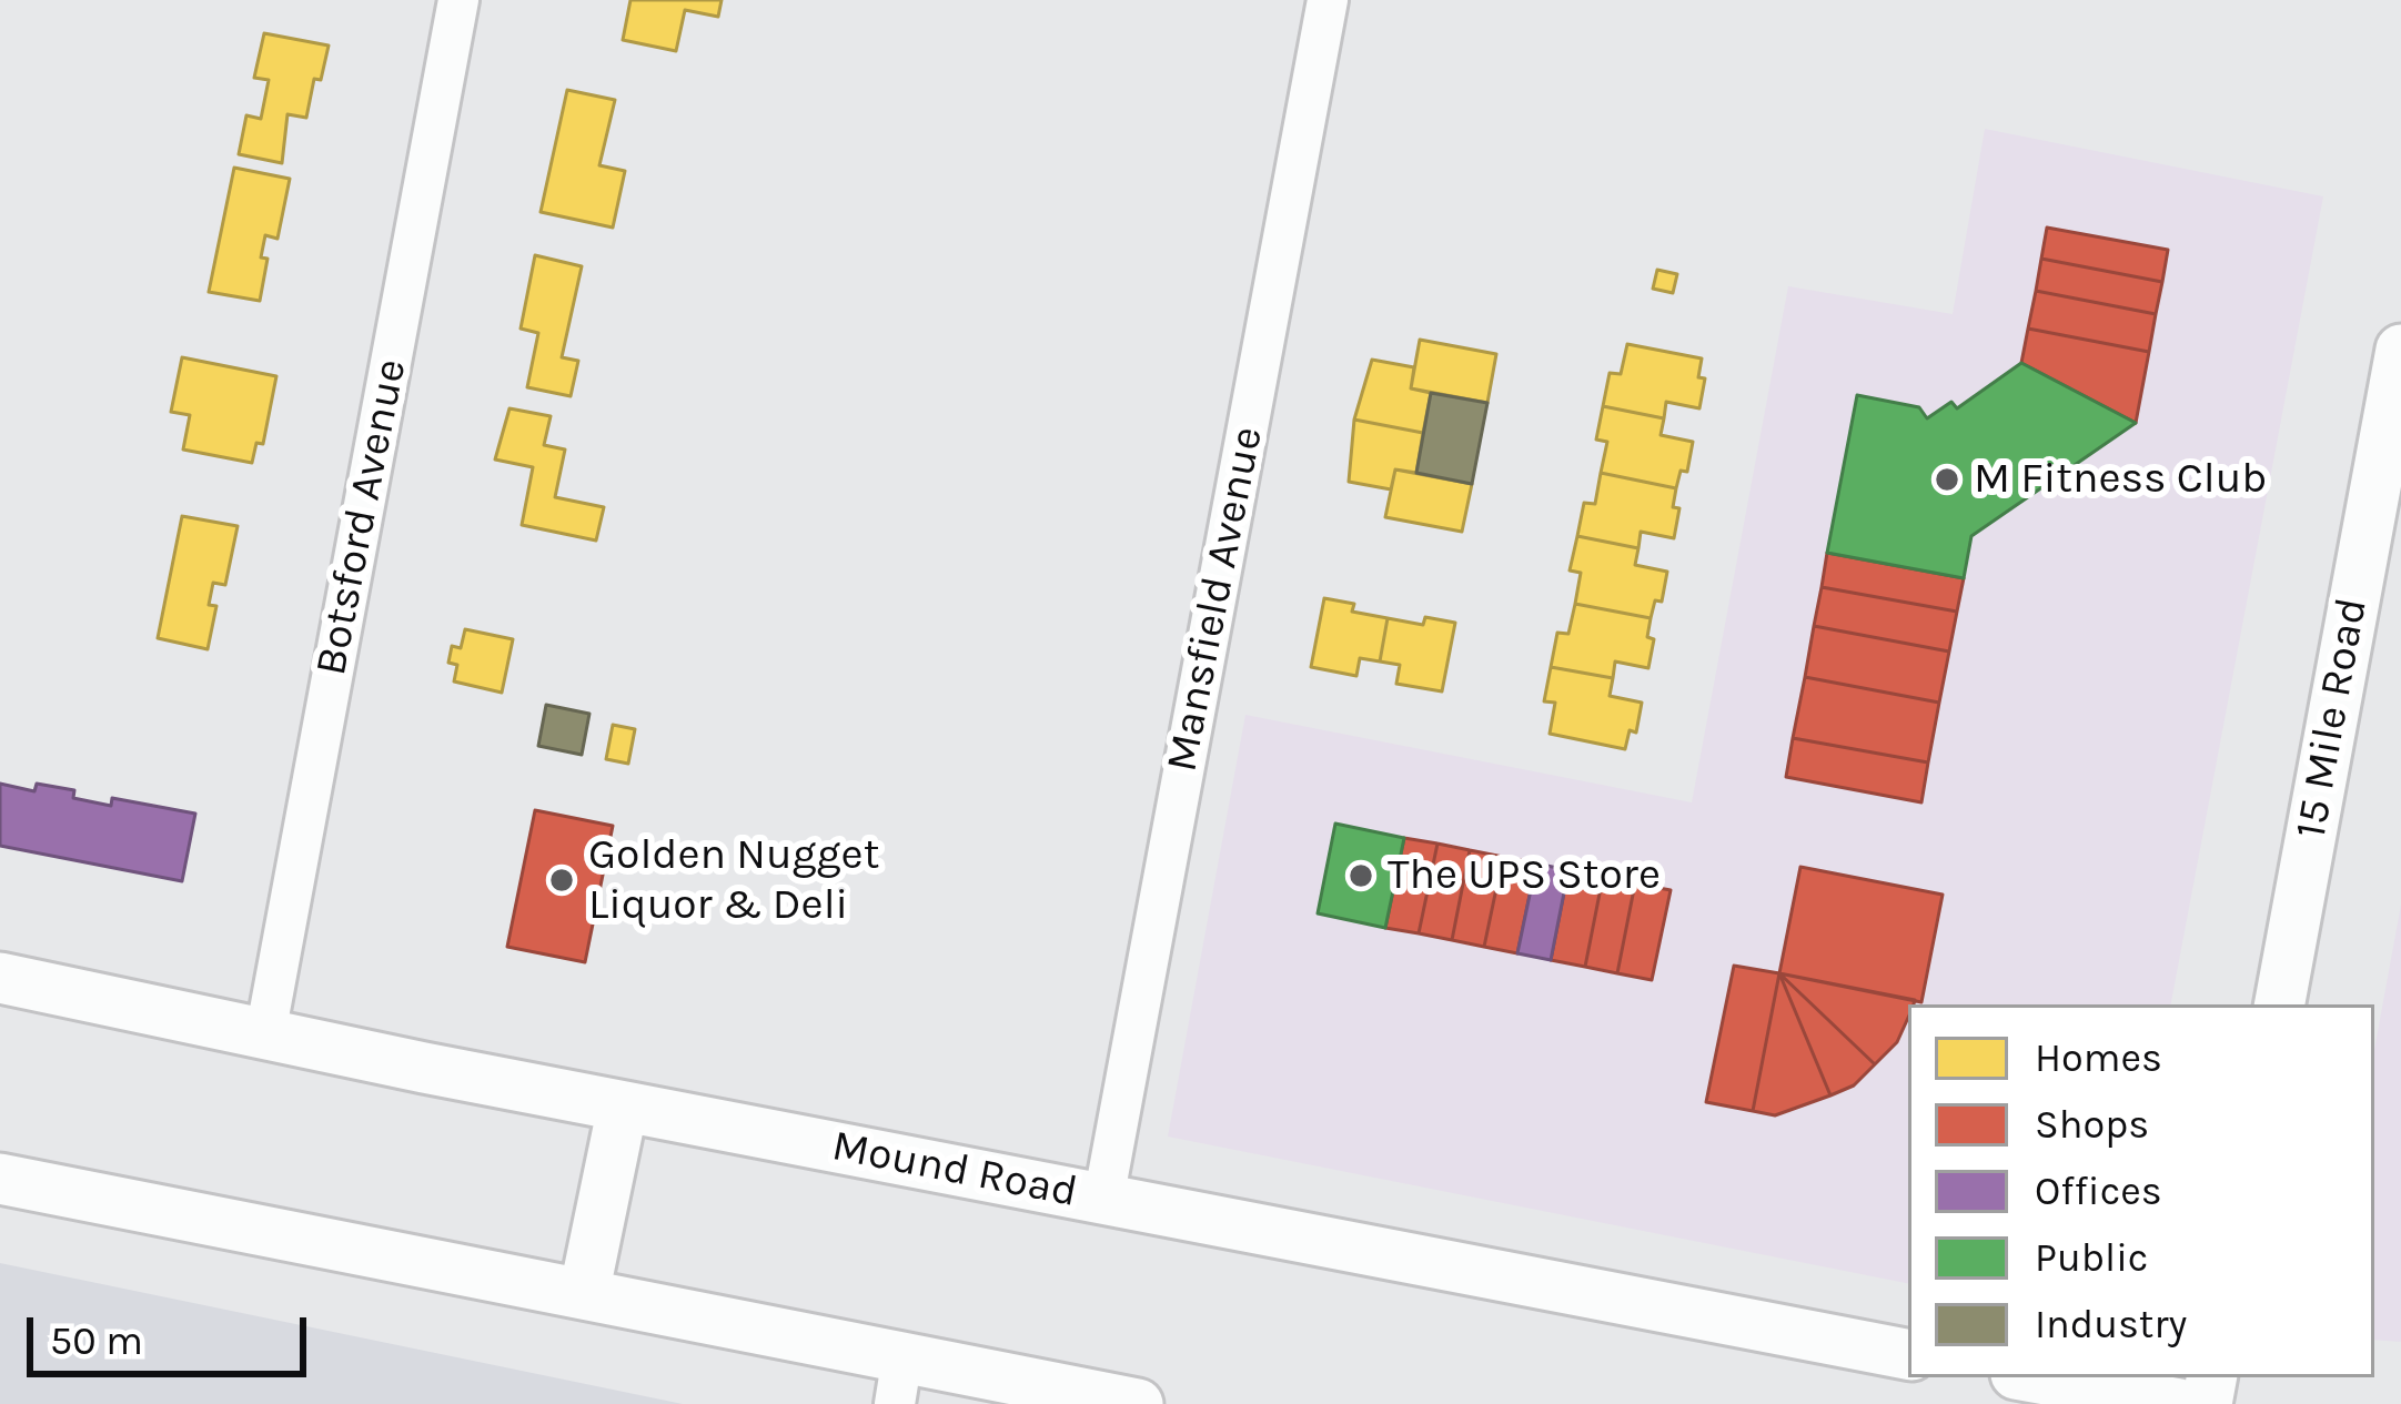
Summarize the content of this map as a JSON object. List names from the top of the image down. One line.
{"streets":{"main road":["15 Mile Road","Mound Road"],"street":["Botsford Avenue","Mansfield Avenue"]},"crossings":[["Botsford Avenue","Mound Road"],["Mansfield Avenue","Mound Road"]],"places":["M Fitness Club","The UPS Store","Golden Nugget Liquor & Deli"],"legend":["Homes","Shops","Offices","Public","Industry"],"scale_bar":"50 m"}
